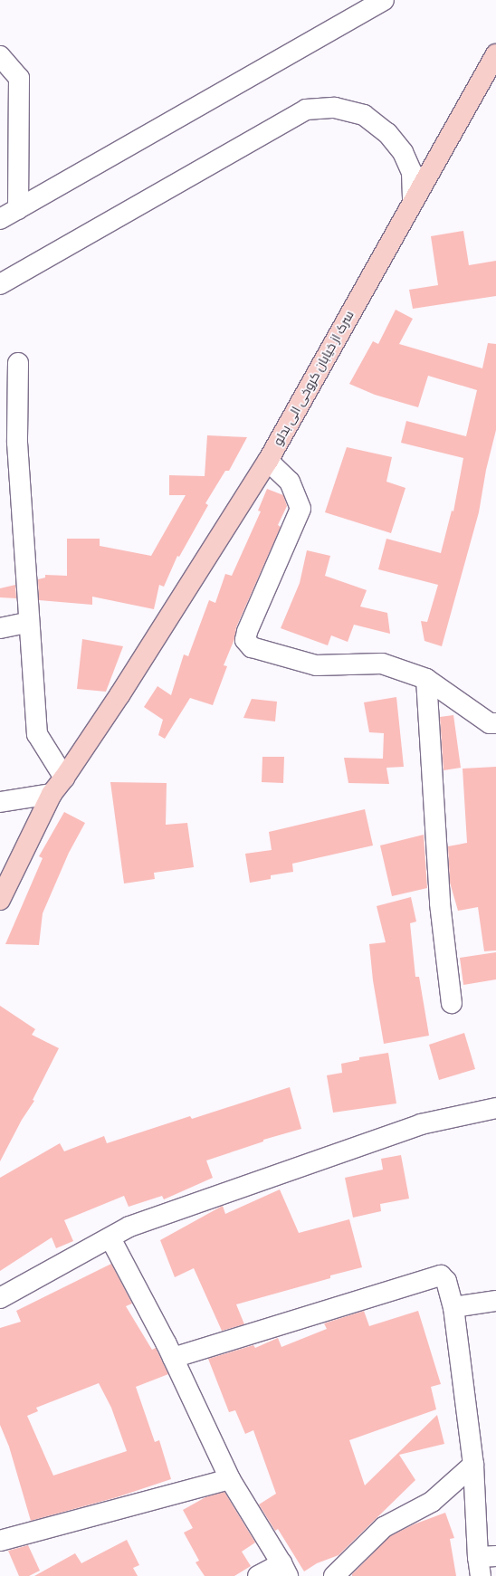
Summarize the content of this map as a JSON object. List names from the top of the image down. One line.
{"streets":{"main road":["سرک از خیابان کروخی الی بدلو"]}}
